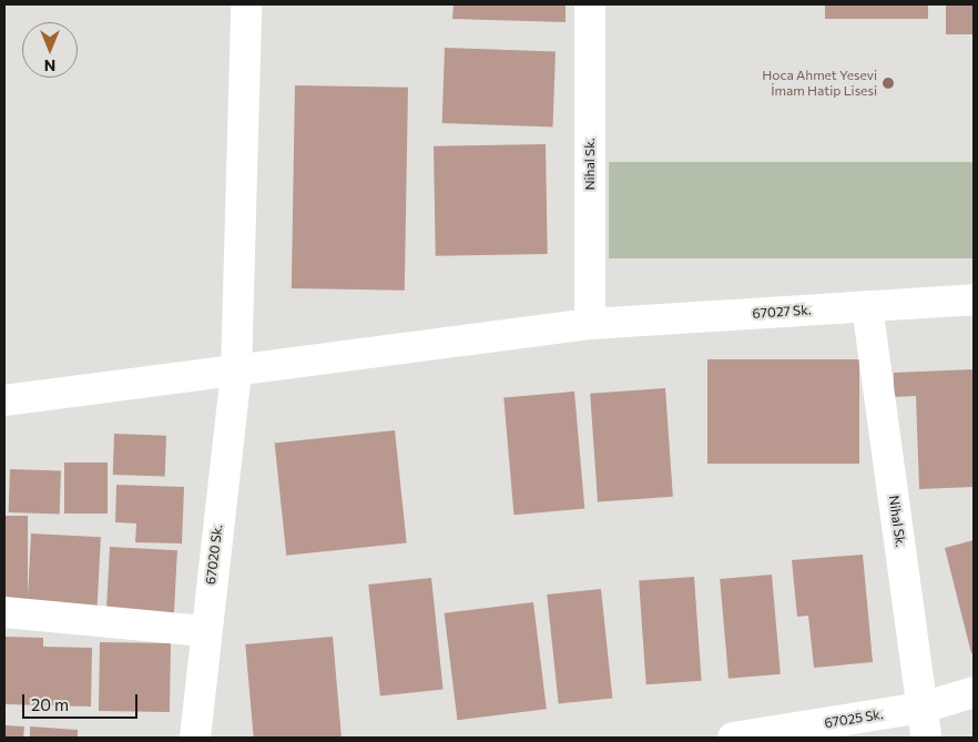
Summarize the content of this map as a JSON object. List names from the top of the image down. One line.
{"streets":{"street":["Nihal Sk.","67027 Sk.","67020 Sk.","67025 Sk."]},"crossings":[["Nihal Sk.","67027 Sk."],["Nihal Sk.","67025 Sk."],["67027 Sk.","67020 Sk."]],"places":["Hoca Ahmet Yesevi İmam Hatip Lisesi"],"scale_bar":"20 m","north":"bottom"}
